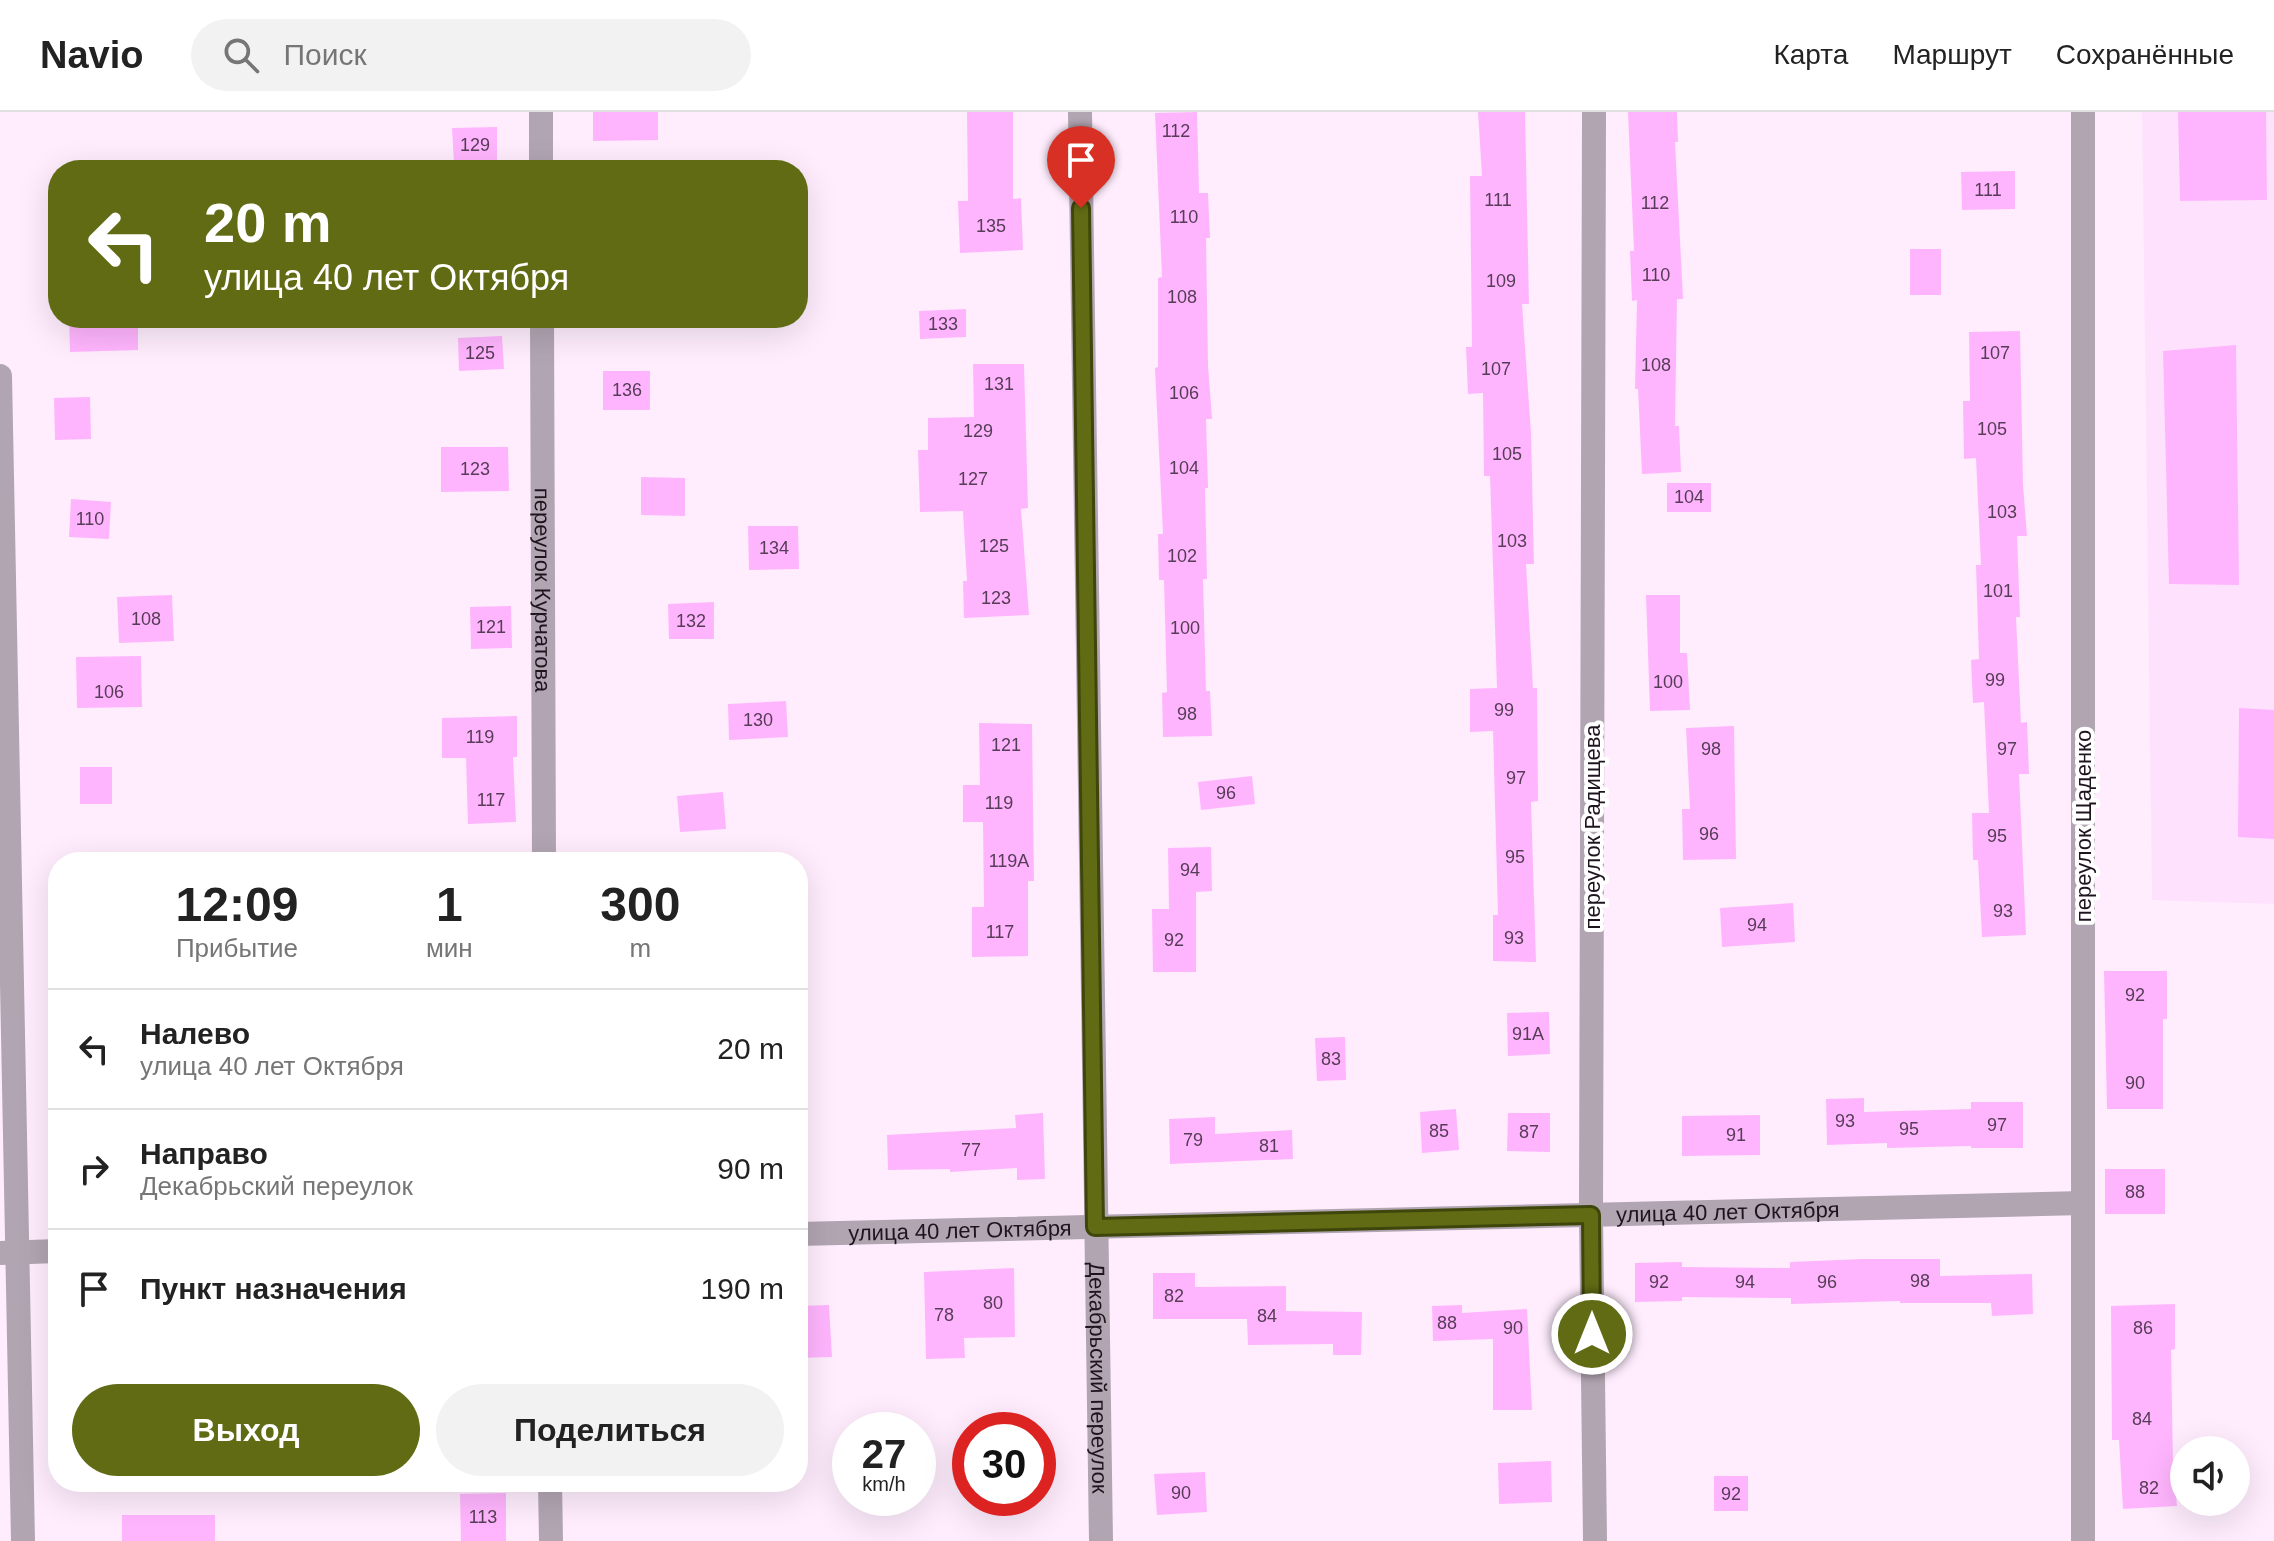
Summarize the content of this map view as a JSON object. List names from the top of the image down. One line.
{"streets":{"street":["переулок Курчатова","переулок Щаденко","переулок Радищева","улица 40 лет Октября","Декабрьский переулок"]},"crossings":[["переулок Щаденко","улица 40 лет Октября"],["переулок Радищева","улица 40 лет Октября"],["улица 40 лет Октября","Декабрьский переулок"]],"house_numbers":["112","129","111","111","112","110","135","110","109","108","133","125","107","108","107","131","136","106","105","129","105","104","123","127","104","103","110","103","125","134","102","101","123","108","132","121","100","99","100","106","99","98","130","119","121","98","97","97","96","117","119","96","95","95","119А","94","93","94","117","93","92","92","91А","83","90","93","97","95","85","87","91","79","81","77","88","98","92","94","96","82","80","78","84","88","90","86","84","82","90","92","113"],"page":{"header":"Navio","search":"Поиск","nav":["Карта","Маршрут","Сохранённые"],"turn":["20 m","улица 40 лет Октября"],"eta":["12:09","Прибытие","1","мин","300","m"],"list":[{"name":"Налево","note":"улица 40 лет Октября","value":"20 m"},{"name":"Направо","note":"Декабрьский переулок","value":"90 m"},{"name":"Пункт назначения","value":"190 m"}],"buttons":["Выход","Поделиться"],"speed":"27 km/h","limit":"30"}}
